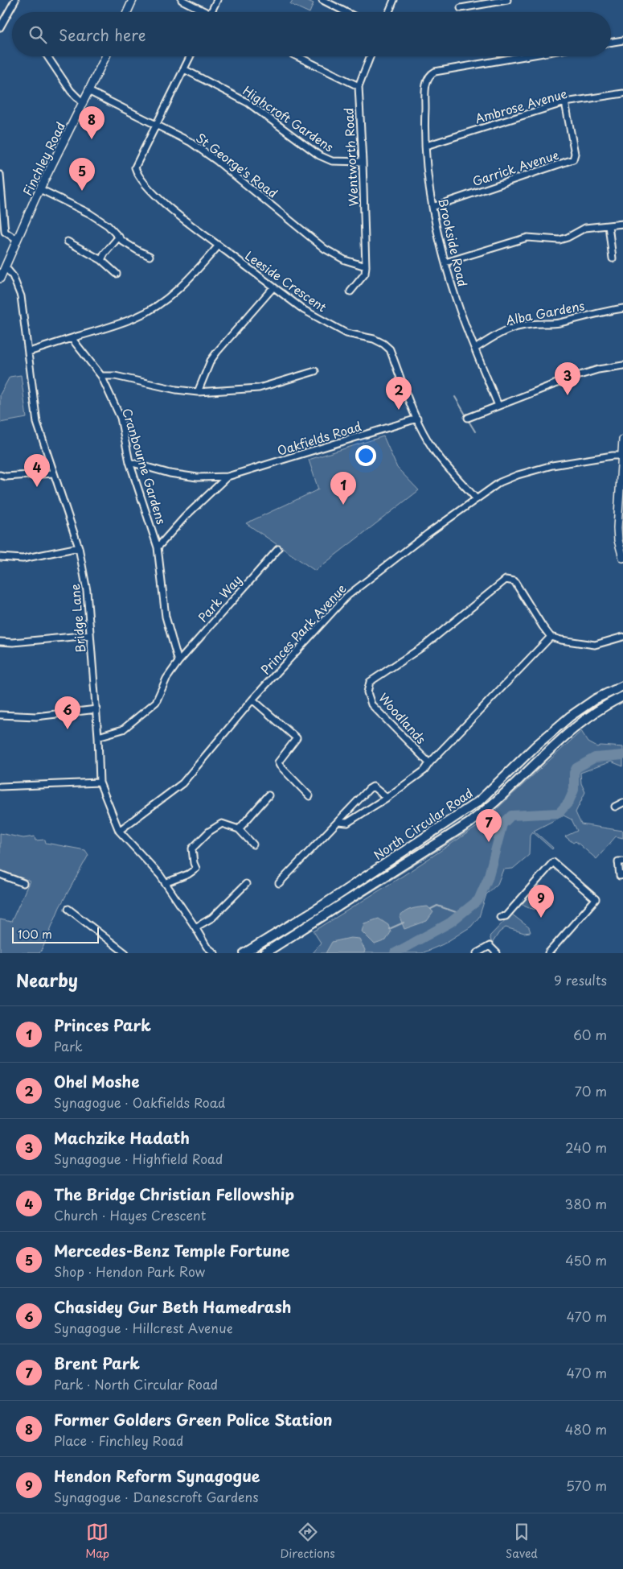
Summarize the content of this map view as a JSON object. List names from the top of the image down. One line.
{"streets":{"highway":["North Circular Road"],"main road":["Finchley Road"],"street":["Ambrose Avenue","Highcroft Gardens","Wentworth Road","St George's Road","Garrick Avenue","Brookside Road","Leeside Crescent","Alba Gardens","Oakfields Road","Cranbourne Gardens","Park Way","Bridge Lane","Princes Park Avenue","Woodlands"]},"crossings":[["Ambrose Avenue","Garrick Avenue"],["Ambrose Avenue","Brookside Road"],["Highcroft Gardens","Wentworth Road"],["Wentworth Road","St George's Road"],["Finchley Road","St George's Road"],["Finchley Road","Bridge Lane"],["St George's Road","Leeside Crescent"],["Garrick Avenue","Brookside Road"],["Brookside Road","Alba Gardens"],["Leeside Crescent","Oakfields Road"],["Leeside Crescent","Princes Park Avenue"],["Oakfields Road","Cranbourne Gardens"],["Cranbourne Gardens","Park Way"],["Bridge Lane","Princes Park Avenue"]],"scale_bar":"100 m","page":{"search":"Search here","pins":["8","5","3","2","4","1","6","7","9"],"scale":"100 m","heading":["Nearby","9 results"],"list":[{"mark":"1","name":"Princes Park","note":"Park","value":"60 m"},{"mark":"2","name":"Ohel Moshe","note":"Synagogue · Oakfields Road","value":"70 m"},{"mark":"3","name":"Machzike Hadath","note":"Synagogue · Highfield Road","value":"240 m"},{"mark":"4","name":"The Bridge Christian Fellowship","note":"Church · Hayes Crescent","value":"380 m"},{"mark":"5","name":"Mercedes-Benz Temple Fortune","note":"Shop · Hendon Park Row","value":"450 m"},{"mark":"6","name":"Chasidey Gur Beth Hamedrash","note":"Synagogue · Hillcrest Avenue","value":"470 m"},{"mark":"7","name":"Brent Park","note":"Park · North Circular Road","value":"470 m"},{"mark":"8","name":"Former Golders Green Police Station","note":"Place · Finchley Road","value":"480 m"},{"mark":"9","name":"Hendon Reform Synagogue","note":"Synagogue · Danescroft Gardens","value":"570 m"}],"nav":["Map","Directions","Saved"]}}
